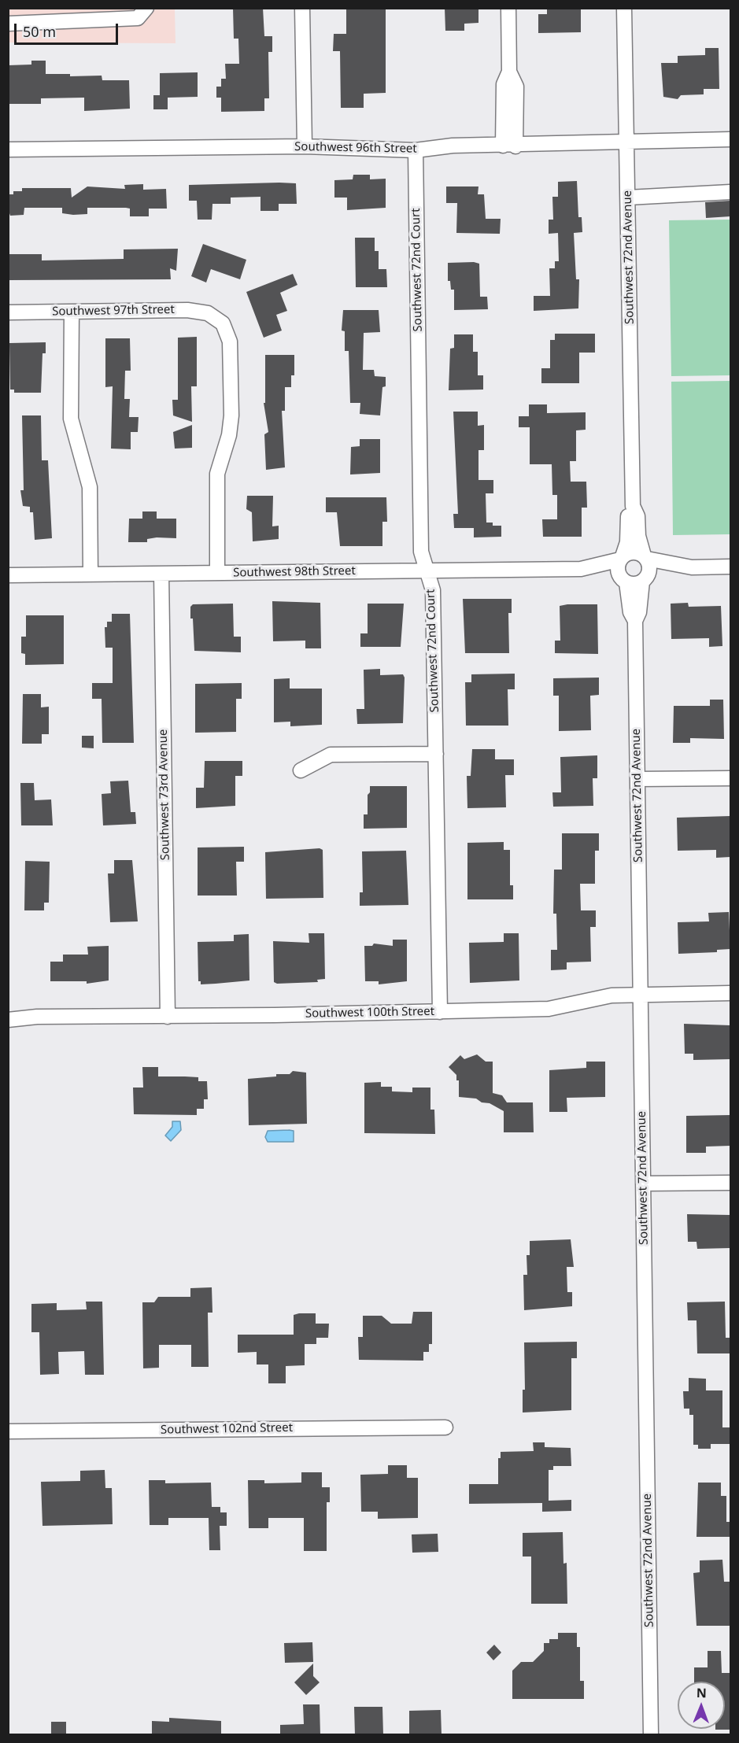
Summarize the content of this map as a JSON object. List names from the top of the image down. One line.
{"streets":{"street":["Southwest 96th Street","Southwest 72nd Avenue","Southwest 72nd Court","Southwest 97th Street","Southwest 98th Street","Southwest 73rd Avenue","Southwest 100th Street","Southwest 102nd Street"]},"crossings":[["Southwest 96th Street","Southwest 72nd Avenue"],["Southwest 96th Street","Southwest 72nd Court"],["Southwest 72nd Avenue","Southwest 98th Street"],["Southwest 72nd Avenue","Southwest 100th Street"],["Southwest 72nd Court","Southwest 98th Street"],["Southwest 72nd Court","Southwest 100th Street"],["Southwest 97th Street","Southwest 98th Street"],["Southwest 98th Street","Southwest 73rd Avenue"],["Southwest 73rd Avenue","Southwest 100th Street"]],"scale_bar":"50 m","north":"top"}
